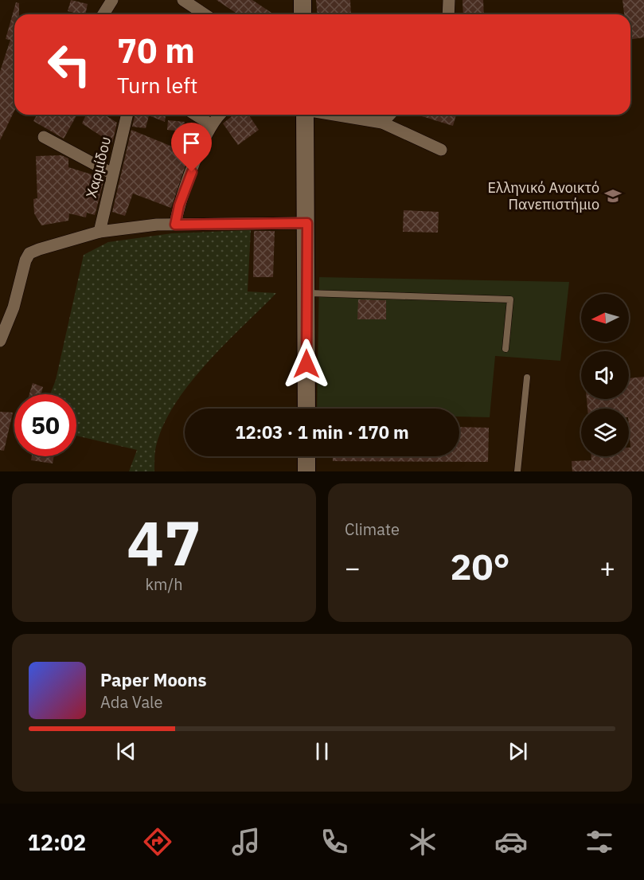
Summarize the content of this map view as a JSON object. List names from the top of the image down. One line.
{"streets":{"street":["Χαρμίδου"]},"places":{"school or university":["Ελληνικό Ανοικτό Πανεπιστήμιο"]},"north":"left","page":{"turn":["70 m","Turn left"],"limit":"50","trip":"12:03 · 1 min · 170 m","tile":[["47","km/h"],"Climate"],"heat":["−","20°","+"],"song":["Paper Moons","Ada Vale"],"tabs":"12:02"}}
